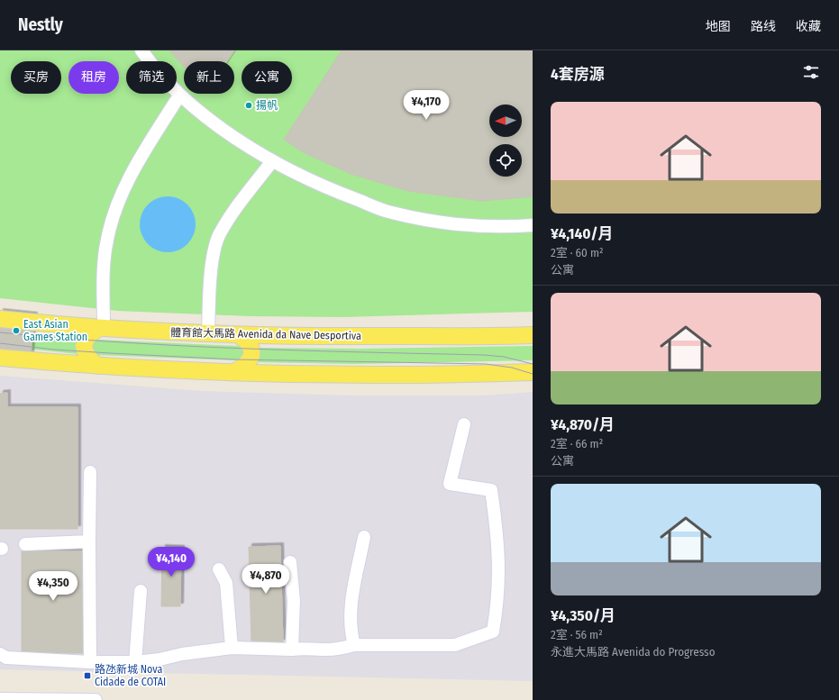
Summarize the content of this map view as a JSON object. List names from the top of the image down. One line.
{"streets":{"main road":["體育館大馬路 Avenida da Nave Desportiva"]},"places":{"other":["揚帆","East Asian Games Station"],"transit":["路氹新城 Nova Cidade de COTAI"]},"north":"left","page":{"header":"Nestly","nav":["地图","路线","收藏"],"heading":"4套房源","chip":["买房","租房","筛选","新上","公寓"],"price":["¥4,170","¥4,140","¥4,870","¥4,350"],"list":[{"name":"¥4,140/月","note":"2室 · 60 m² · 公寓"},{"name":"¥4,870/月","note":"2室 · 66 m² · 公寓"},{"name":"¥4,350/月","note":"2室 · 56 m² · 永進大馬路 Avenida do Progresso"}]}}
